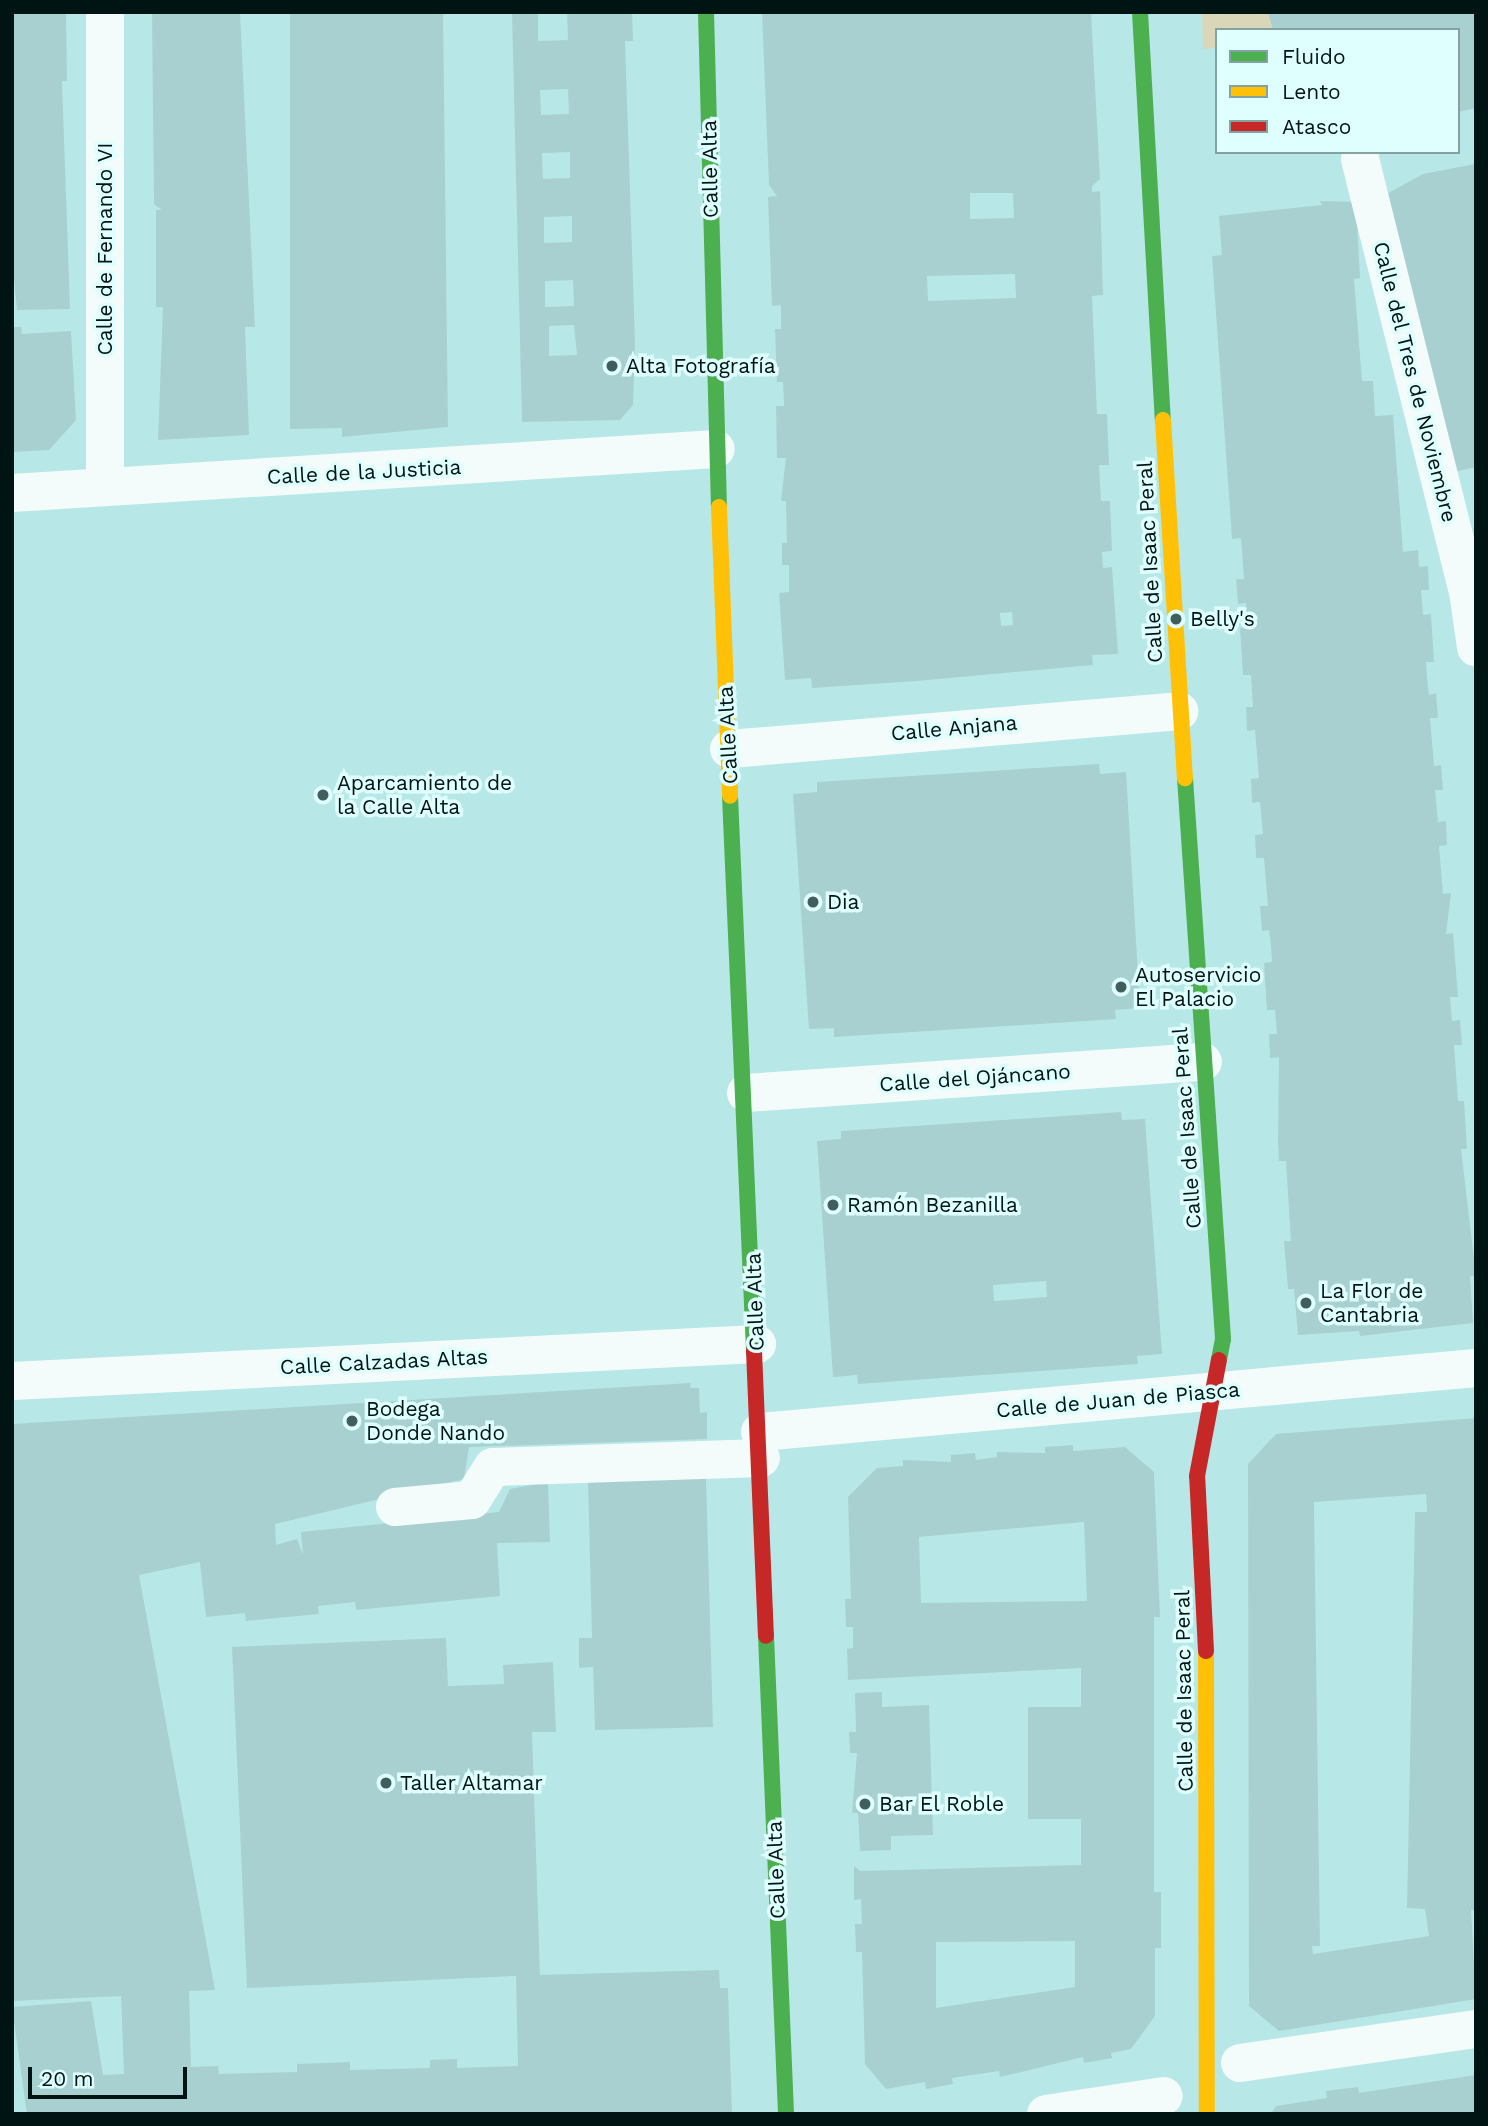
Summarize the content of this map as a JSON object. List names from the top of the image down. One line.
{"streets":{"street":["Calle Alta","Calle de Fernando VI","Calle del Tres de Noviembre","Calle de la Justicia","Calle de Isaac Peral","Calle Anjana","Calle del Ojáncano","Calle Calzadas Altas","Calle de Juan de Piasca"]},"crossings":[["Calle Alta","Calle de la Justicia"],["Calle Alta","Calle Anjana"],["Calle Alta","Calle del Ojáncano"],["Calle Alta","Calle Calzadas Altas"],["Calle Alta","Calle de Juan de Piasca"],["Calle de Fernando VI","Calle de la Justicia"],["Calle de Isaac Peral","Calle Anjana"],["Calle de Isaac Peral","Calle del Ojáncano"],["Calle de Isaac Peral","Calle de Juan de Piasca"]],"places":["Alta Fotografía","Belly's","Aparcamiento de la Calle Alta","Dia","Autoservicio El Palacio","Ramón Bezanilla","La Flor de Cantabria","Bodega Donde Nando","Taller Altamar","Bar El Roble"],"legend":["Fluido","Lento","Atasco"],"scale_bar":"20 m"}
